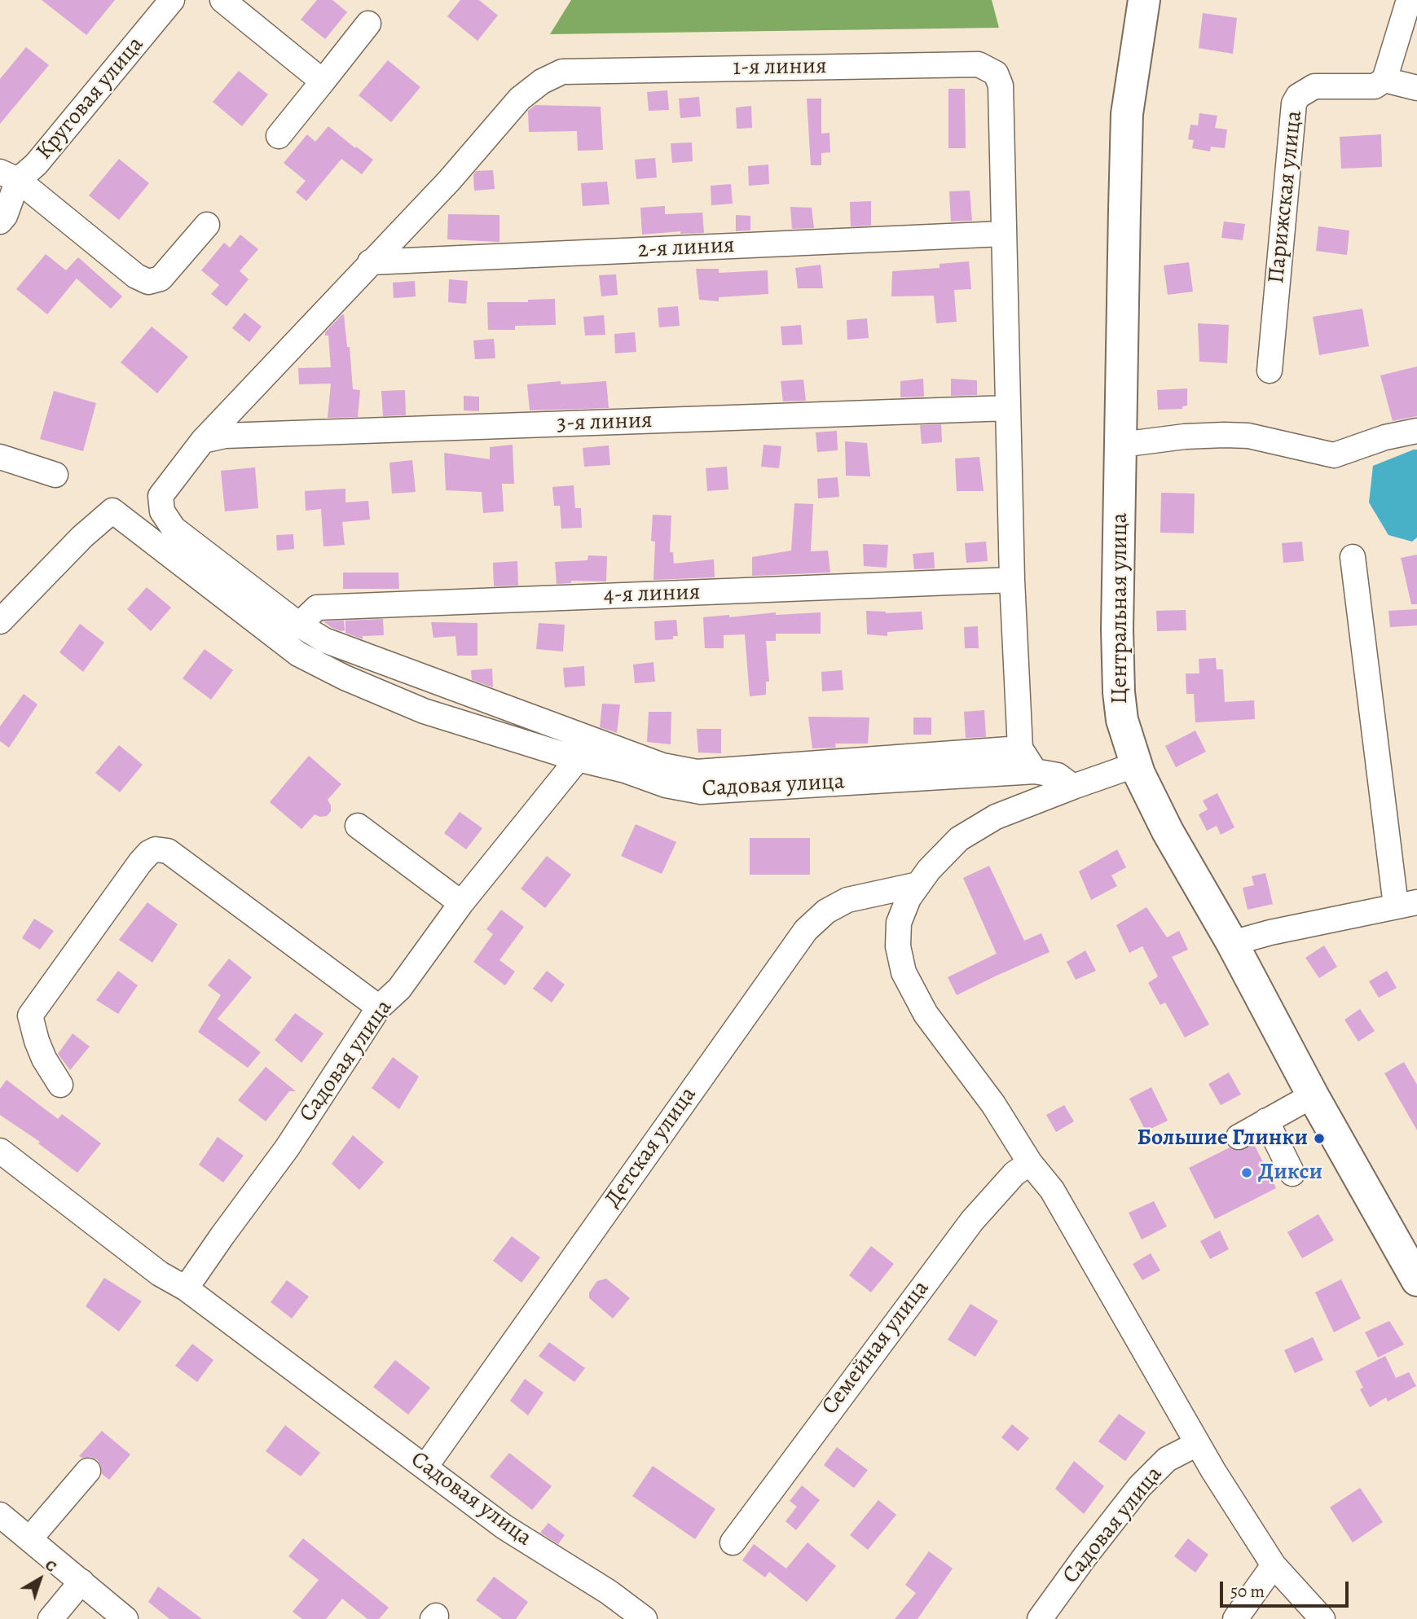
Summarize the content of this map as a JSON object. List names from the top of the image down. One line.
{"streets":{"main road":["Центральная улица"],"street":["1-я линия","Круговая улица","Парижская улица","2-я линия","3-я линия","4-я линия","Садовая улица","Детская улица","Семейная улица"]},"crossings":[["1-я линия","2-я линия"],["Садовая улица","Детская улица"]],"places":["Большие Глинки","Дикси"],"scale_bar":"50 m","north":"top right"}
